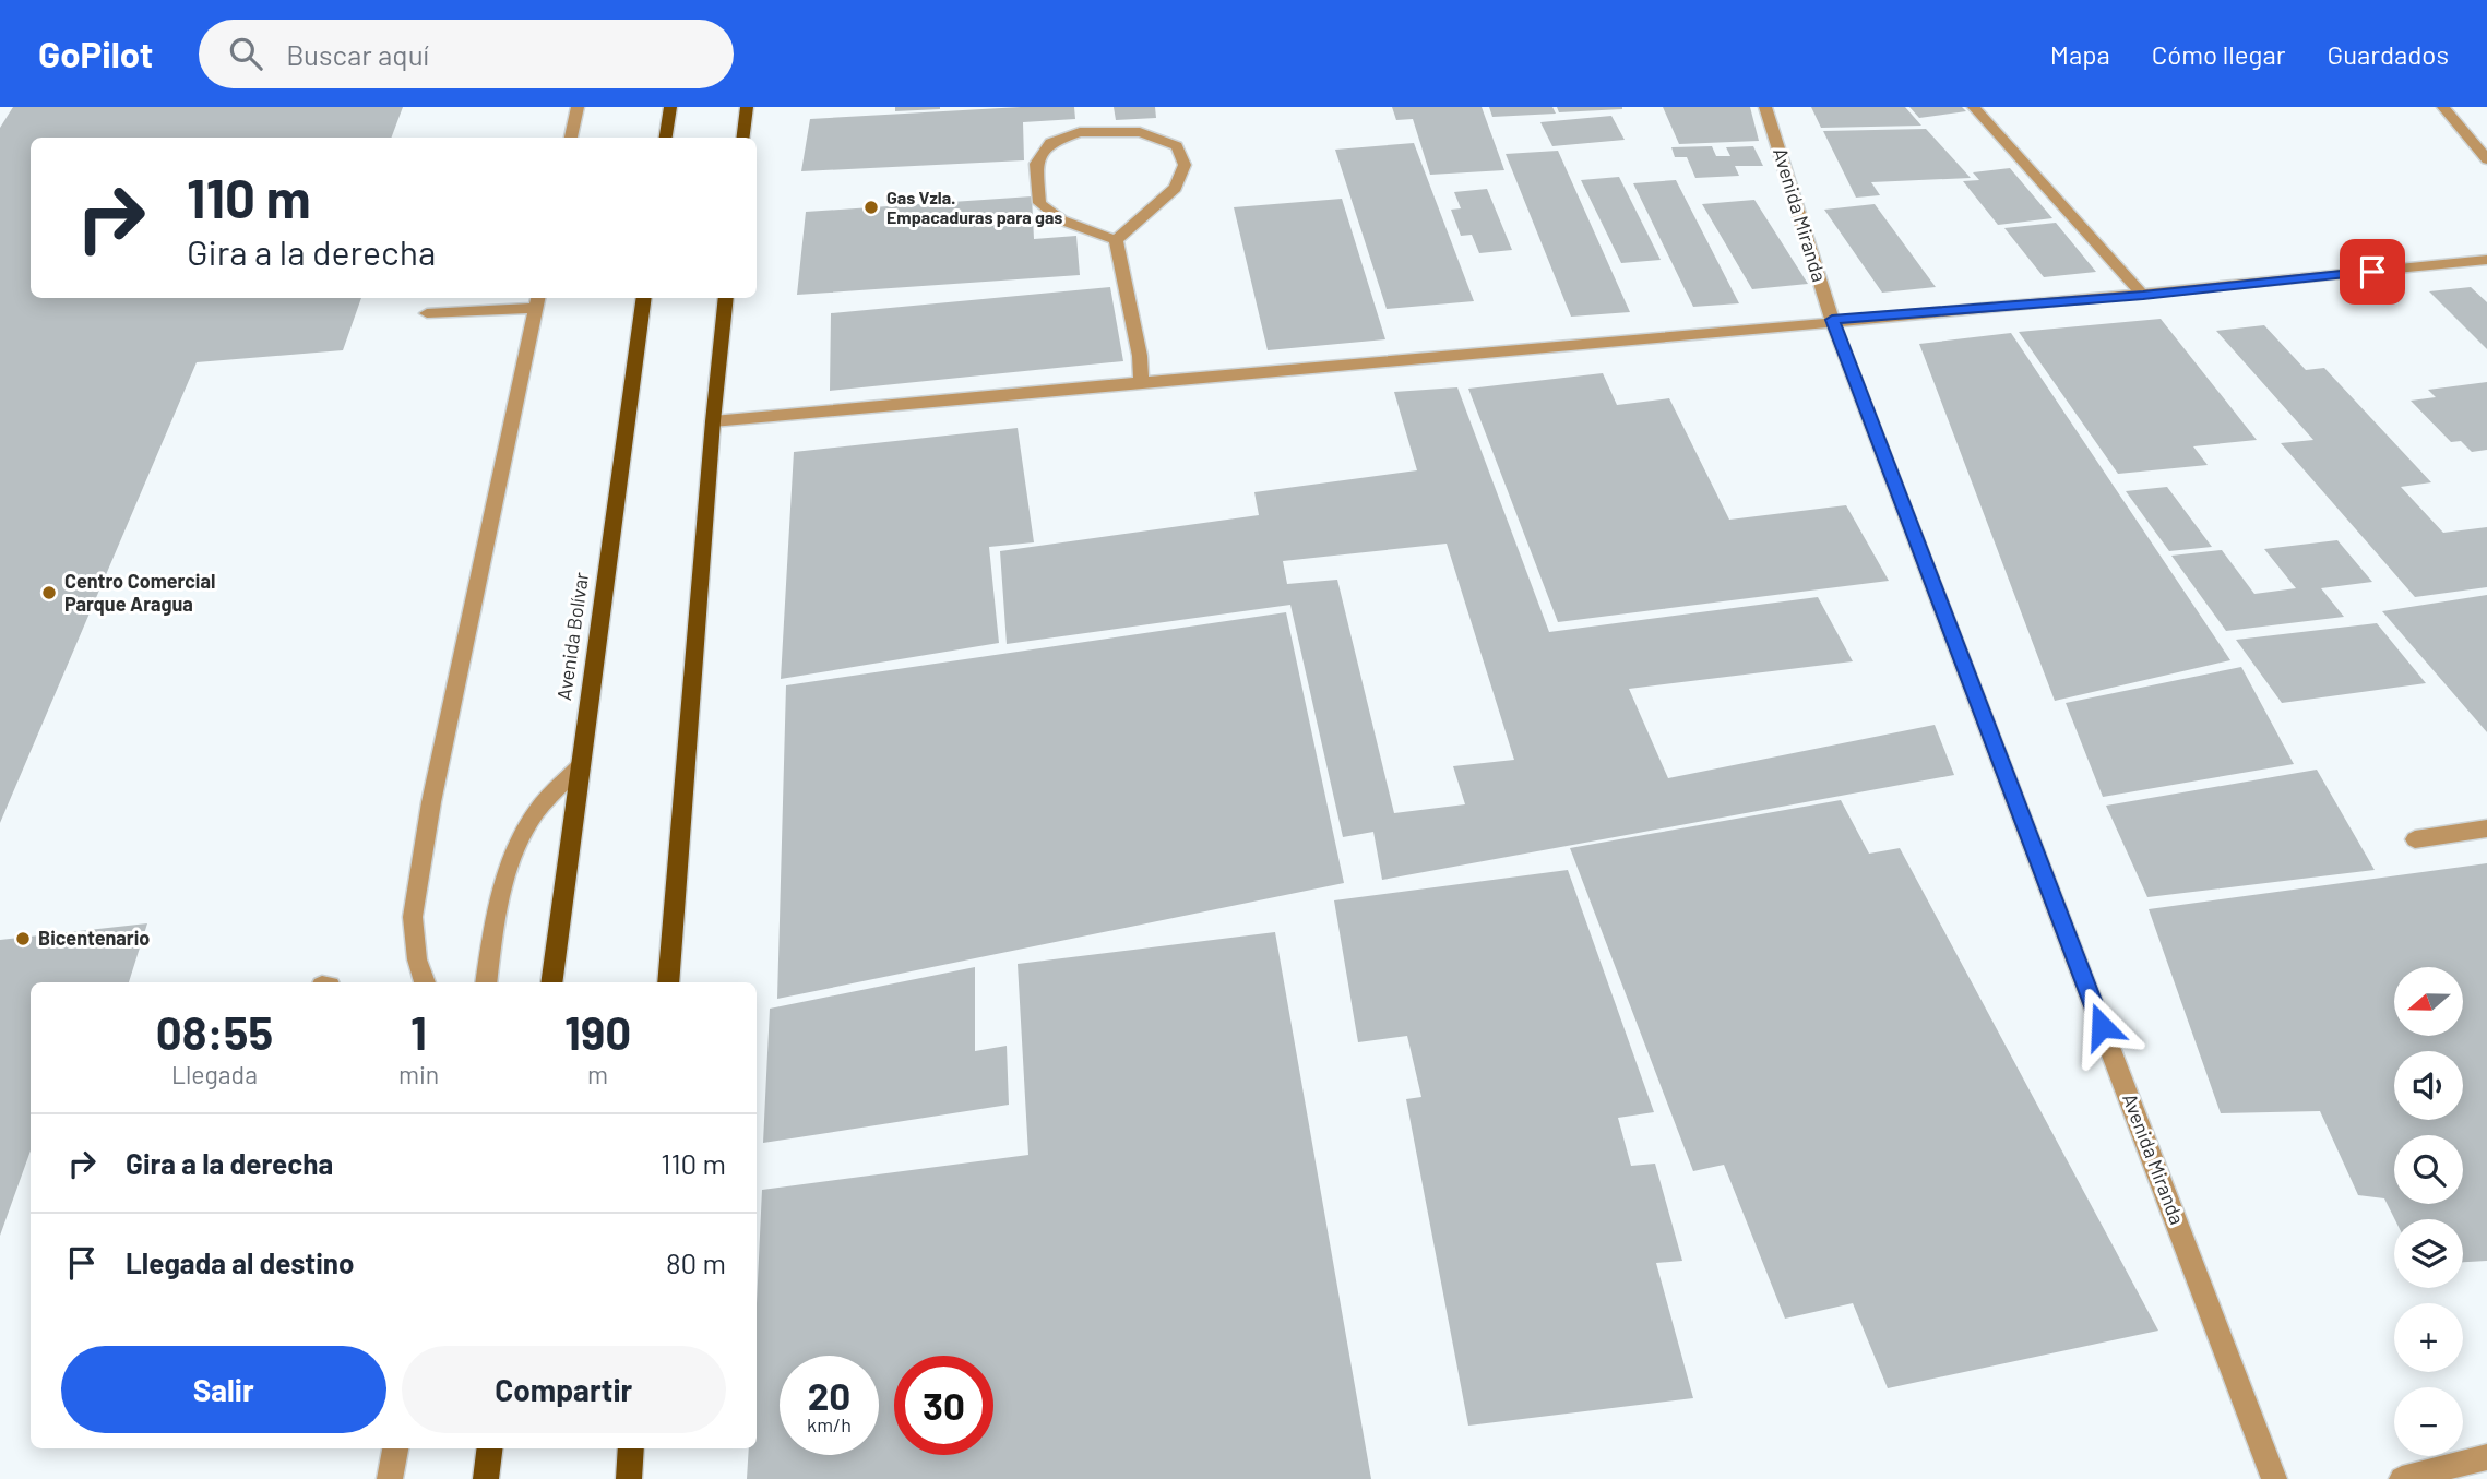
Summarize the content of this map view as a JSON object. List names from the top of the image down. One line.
{"streets":{"main road":["Avenida Bolívar"],"street":["Avenida Miranda"]},"places":["Gas Vzla. Empacaduras para gas","Centro Comercial Parque Aragua","Bicentenario"],"north":"left","page":{"header":"GoPilot","search":"Buscar aquí","nav":["Mapa","Cómo llegar","Guardados"],"turn":["110 m","Gira a la derecha"],"map_buttons":["+","−"],"eta":["08:55","Llegada","1","min","190","m"],"list":[{"name":"Gira a la derecha","value":"110 m"},{"name":"Llegada al destino","value":"80 m"}],"buttons":["Salir","Compartir"],"speed":"20 km/h","limit":"30"}}
